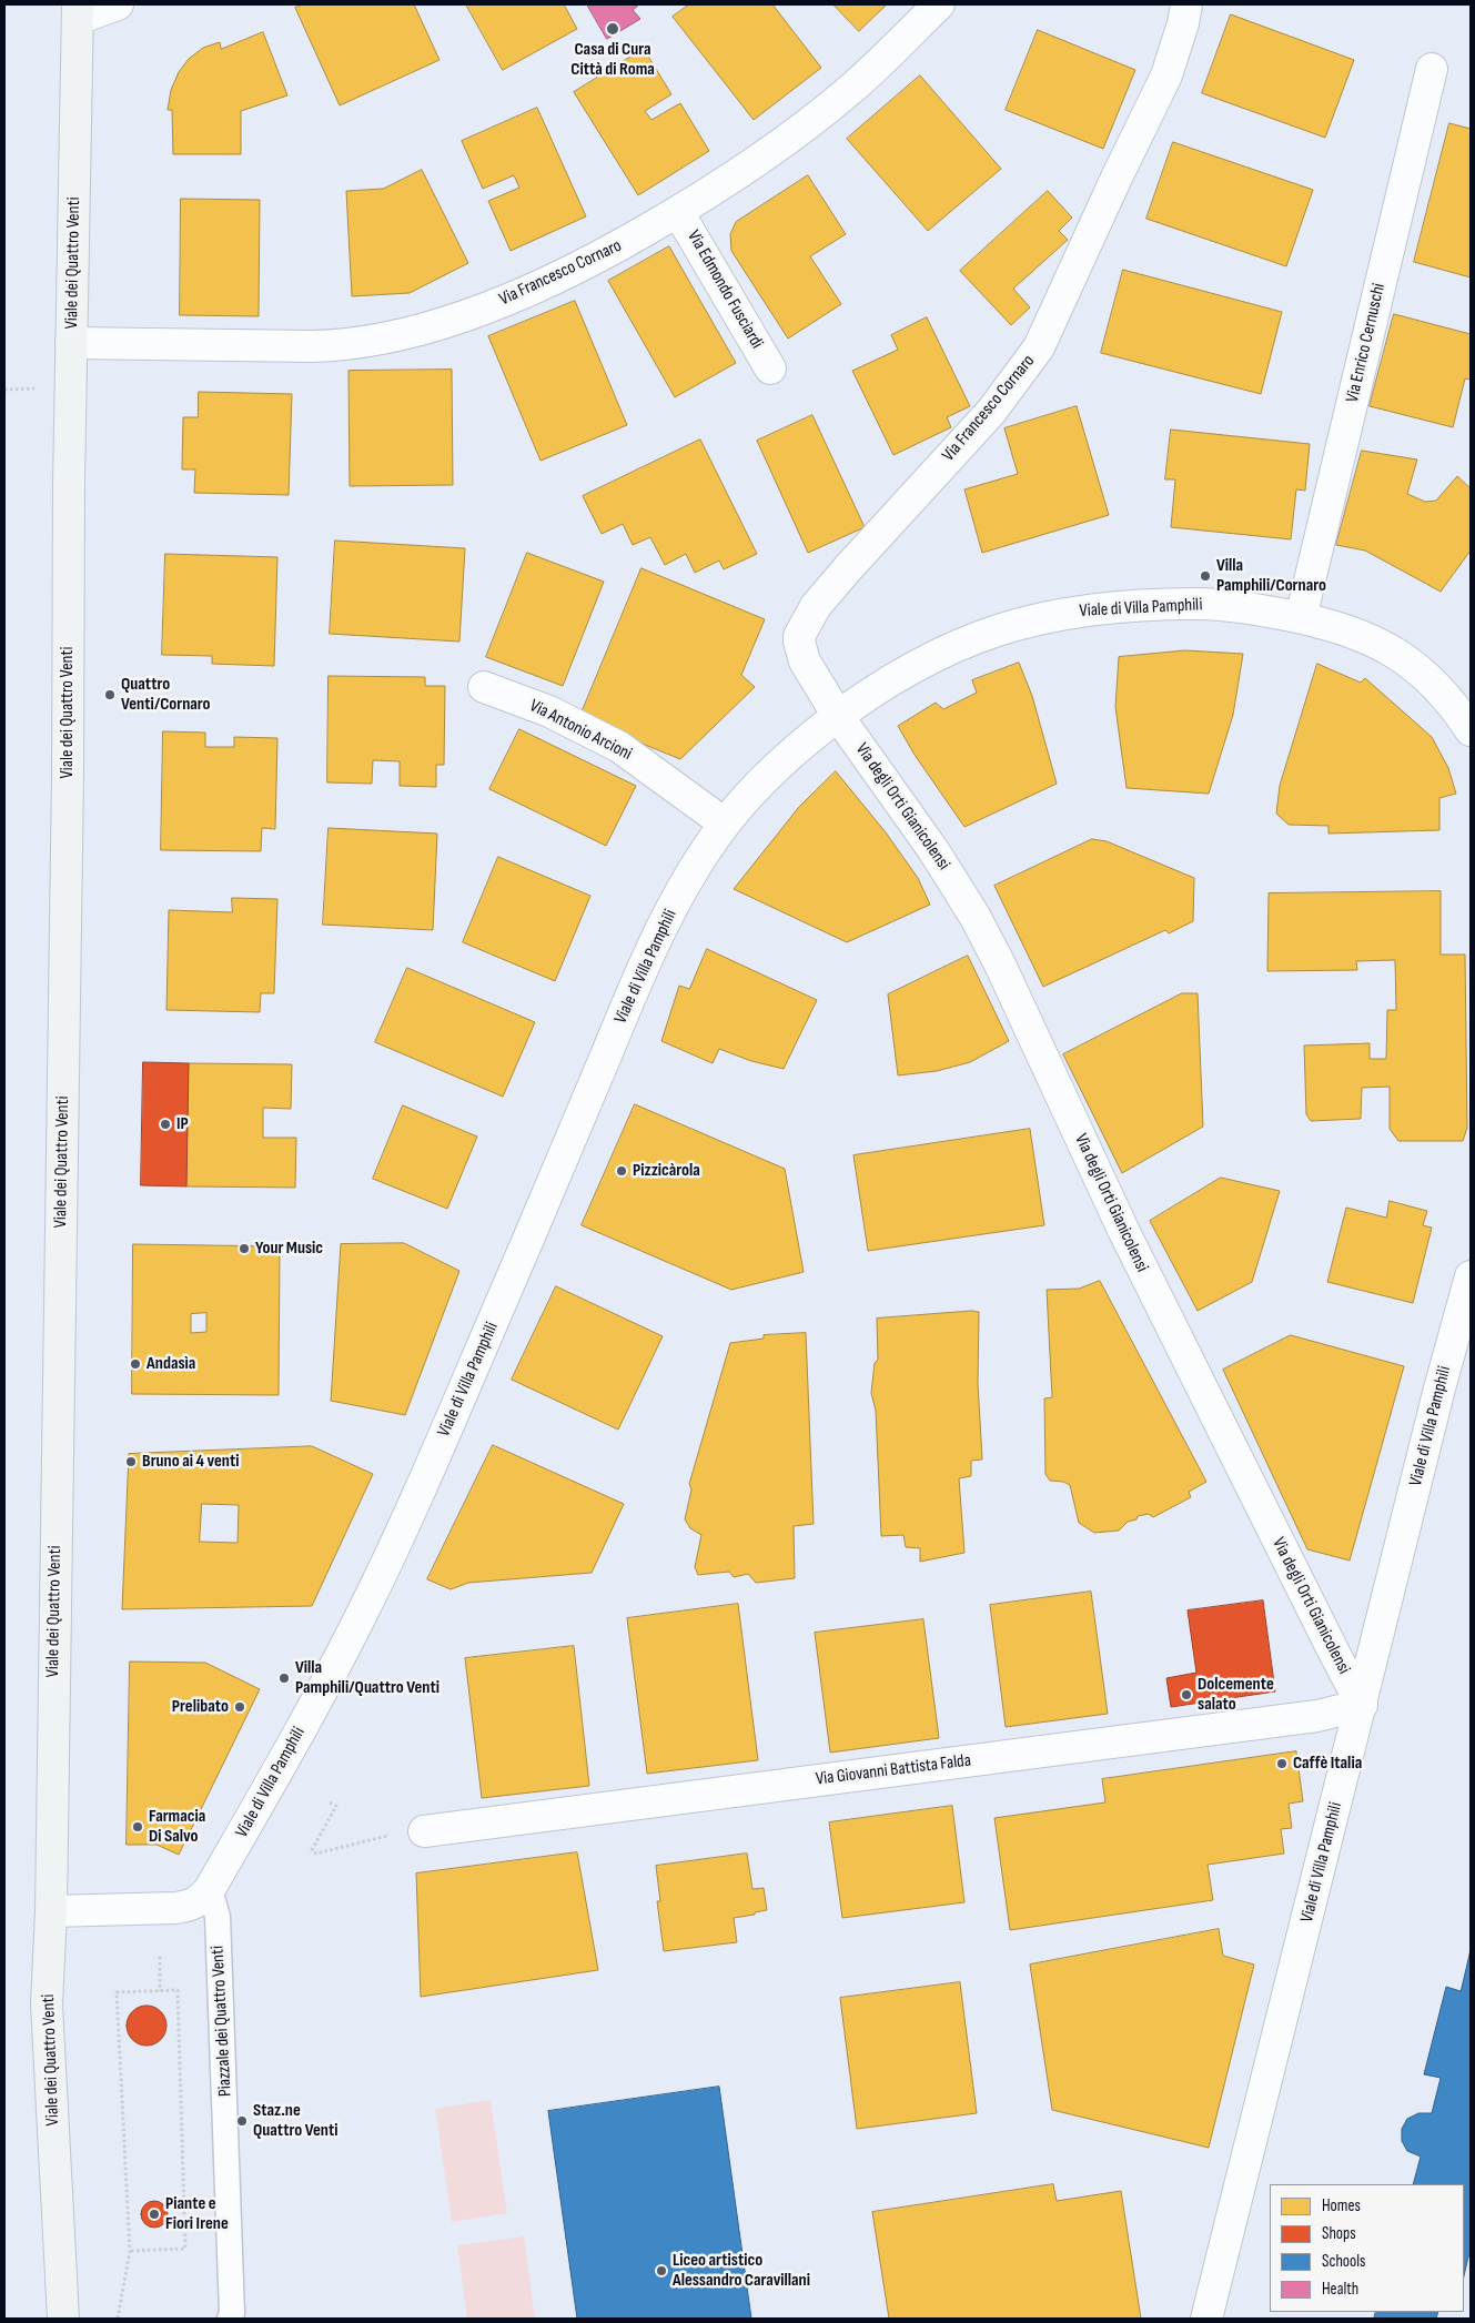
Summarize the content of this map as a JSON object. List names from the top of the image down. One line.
{"streets":{"street":["Viale dei Quattro Venti","Via Francesco Cornaro","Via Edmondo Fusciardi","Via Enrico Cernuschi","Viale di Villa Pamphili","Via Antonio Arcioni","Via degli Orti Gianicolensi","Via Giovanni Battista Falda"],"lane":["Piazzale dei Quattro Venti"]},"crossings":[["Viale dei Quattro Venti","Via Francesco Cornaro"],["Via Francesco Cornaro","Via Edmondo Fusciardi"],["Via Francesco Cornaro","Viale di Villa Pamphili"],["Via Francesco Cornaro","Via degli Orti Gianicolensi"],["Via Enrico Cernuschi","Viale di Villa Pamphili"],["Viale di Villa Pamphili","Via Antonio Arcioni"],["Viale di Villa Pamphili","Via degli Orti Gianicolensi"],["Viale di Villa Pamphili","Via Giovanni Battista Falda"],["Viale di Villa Pamphili","Piazzale dei Quattro Venti"],["Via degli Orti Gianicolensi","Via Giovanni Battista Falda"]],"places":["Casa di Cura Città di Roma","Villa Pamphili/Cornaro","Quattro Venti/Cornaro","IP","Pizzicàrola","Your Music","Andasìa","Bruno ai 4 venti","Villa Pamphili/Quattro Venti","Dolcemente salato","Prelibato","Caffè Italia","Farmacia Di Salvo","Staz.ne Quattro Venti","Piante e Fiori Irene","Liceo artistico Alessandro Caravillani"],"legend":["Homes","Shops","Schools","Health"]}
